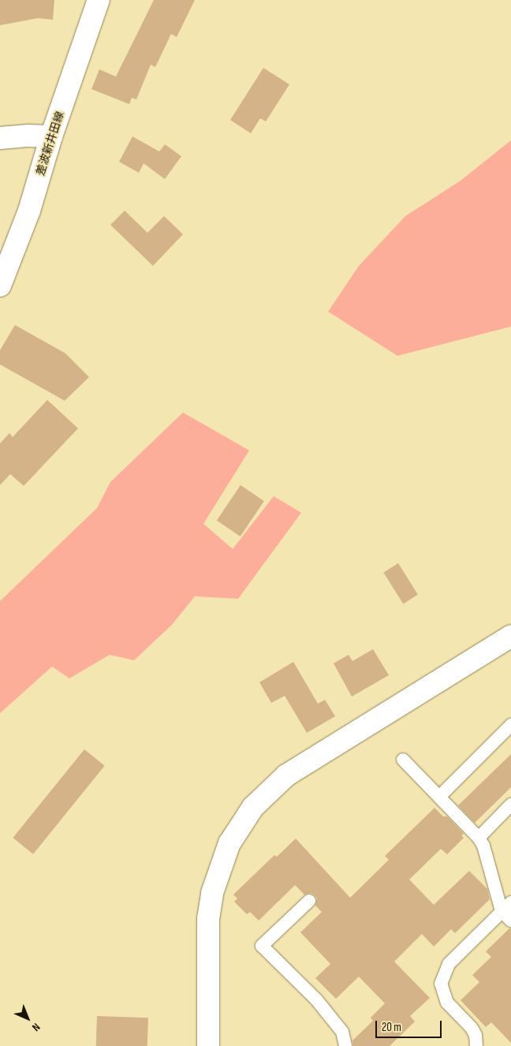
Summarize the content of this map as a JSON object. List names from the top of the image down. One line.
{"streets":{"street":["差波新井田線"]},"scale_bar":"20 m","north":"bottom right"}
